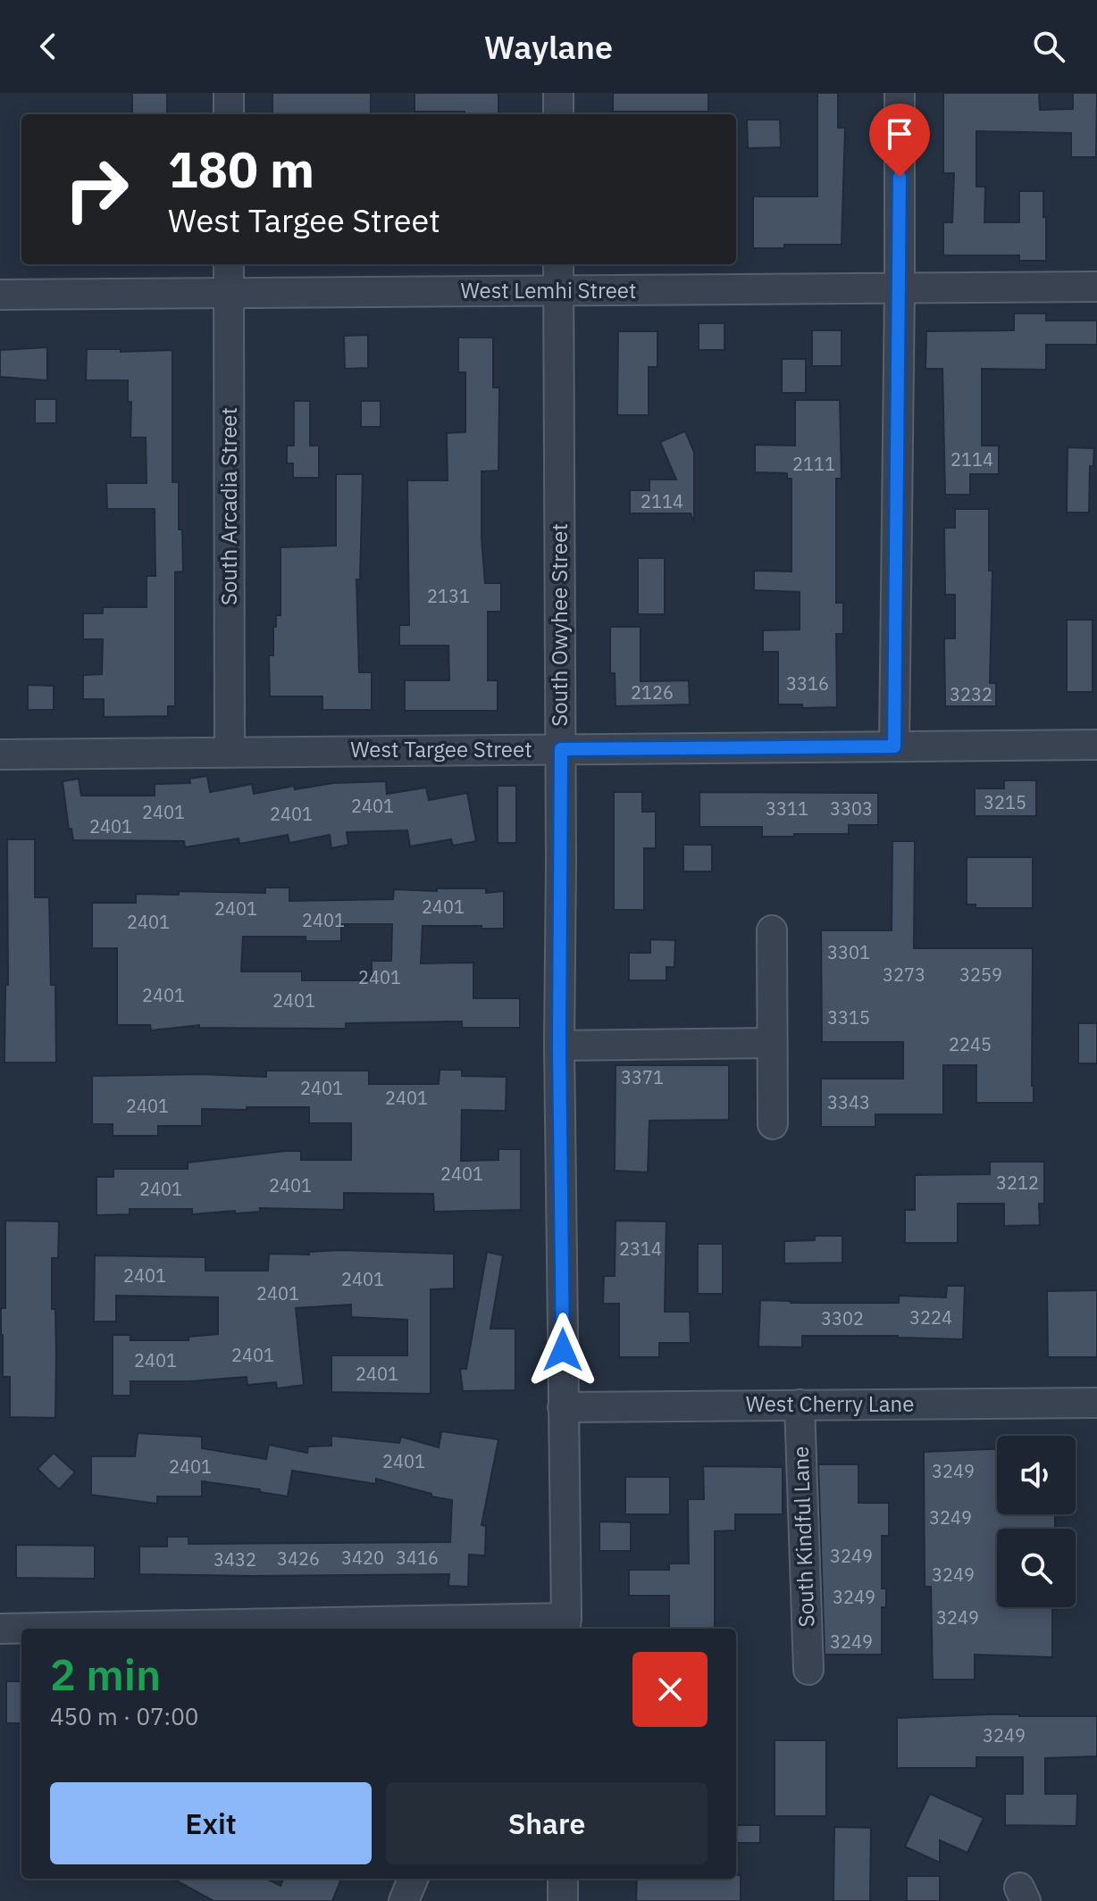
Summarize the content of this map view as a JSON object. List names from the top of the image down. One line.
{"streets":{"street":["West Lemhi Street","South Arcadia Street","South Owyhee Street","West Targee Street","West Cherry Lane","South Kindful Lane"]},"crossings":[["West Lemhi Street","South Arcadia Street"],["West Lemhi Street","South Owyhee Street"],["South Arcadia Street","West Targee Street"],["South Owyhee Street","West Targee Street"],["South Owyhee Street","West Cherry Lane"],["West Cherry Lane","South Kindful Lane"]],"house_numbers":["2114","2111","2114","2131","3316","2126","3232","3215","2401","3311","3303","2401","2401","2401","2401","2401","2401","2401","3301","3273","3259","2401","2401","2401","3315","2245","3371","2401","2401","3343","2401","2401","3212","2401","2401","2314","2401","2401","2401","3224","3302","2401","2401","2401","2401","2401","3249","3249","3249","3420","3416","3426","3432","3249","3249","3249","3249","3249"],"page":{"header":"Waylane","turn":["180 m","West Targee Street"],"heading":["2 min","450 m · 07:00"],"buttons":["Exit","Share"]}}
